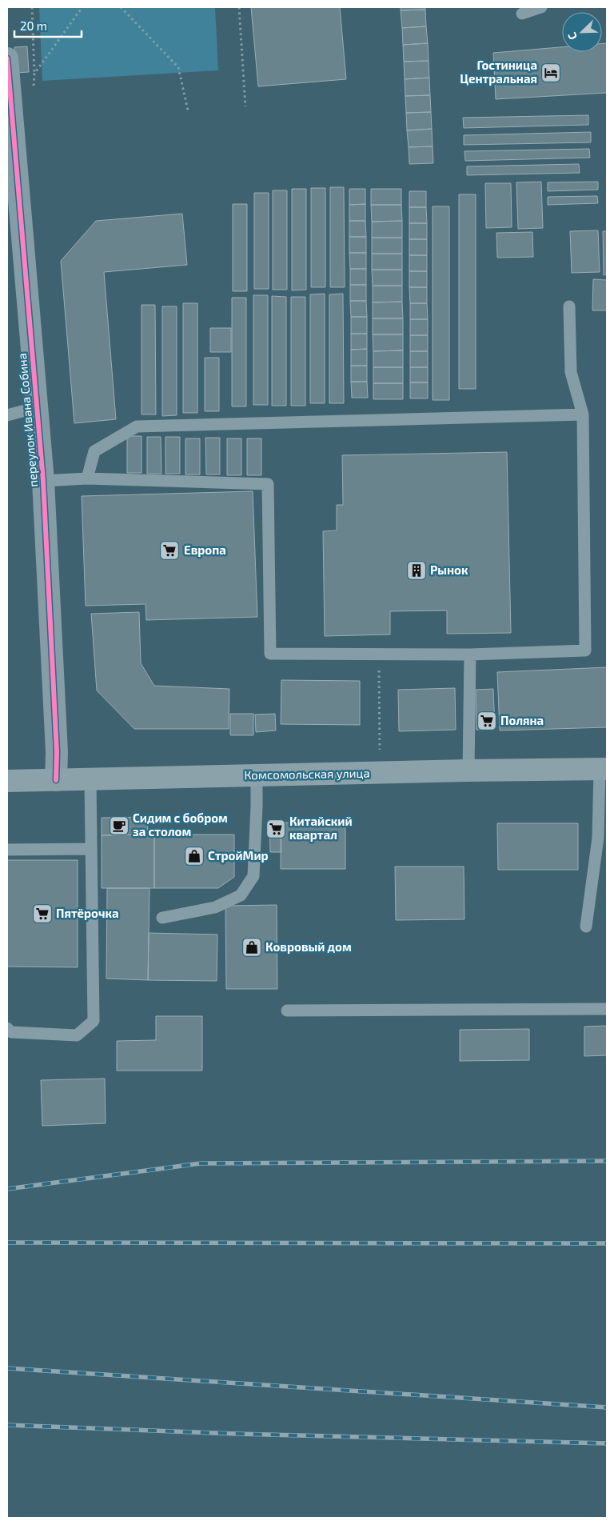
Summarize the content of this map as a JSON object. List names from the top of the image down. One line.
{"streets":{"main road":["Комсомольская улица"],"street":["переулок Ивана Собина"]},"crossings":[["переулок Ивана Собина","Комсомольская улица"]],"places":{"hotel":["Гостиница Центральная"],"supermarket":["Европа","Поляна","Китайский квартал","Пятёрочка"],"building":["Рынок"],"cafe":["Сидим с бобром за столом"],"shop":["СтройМир","Ковровый дом"]},"scale_bar":"20 m","north":"bottom left"}
